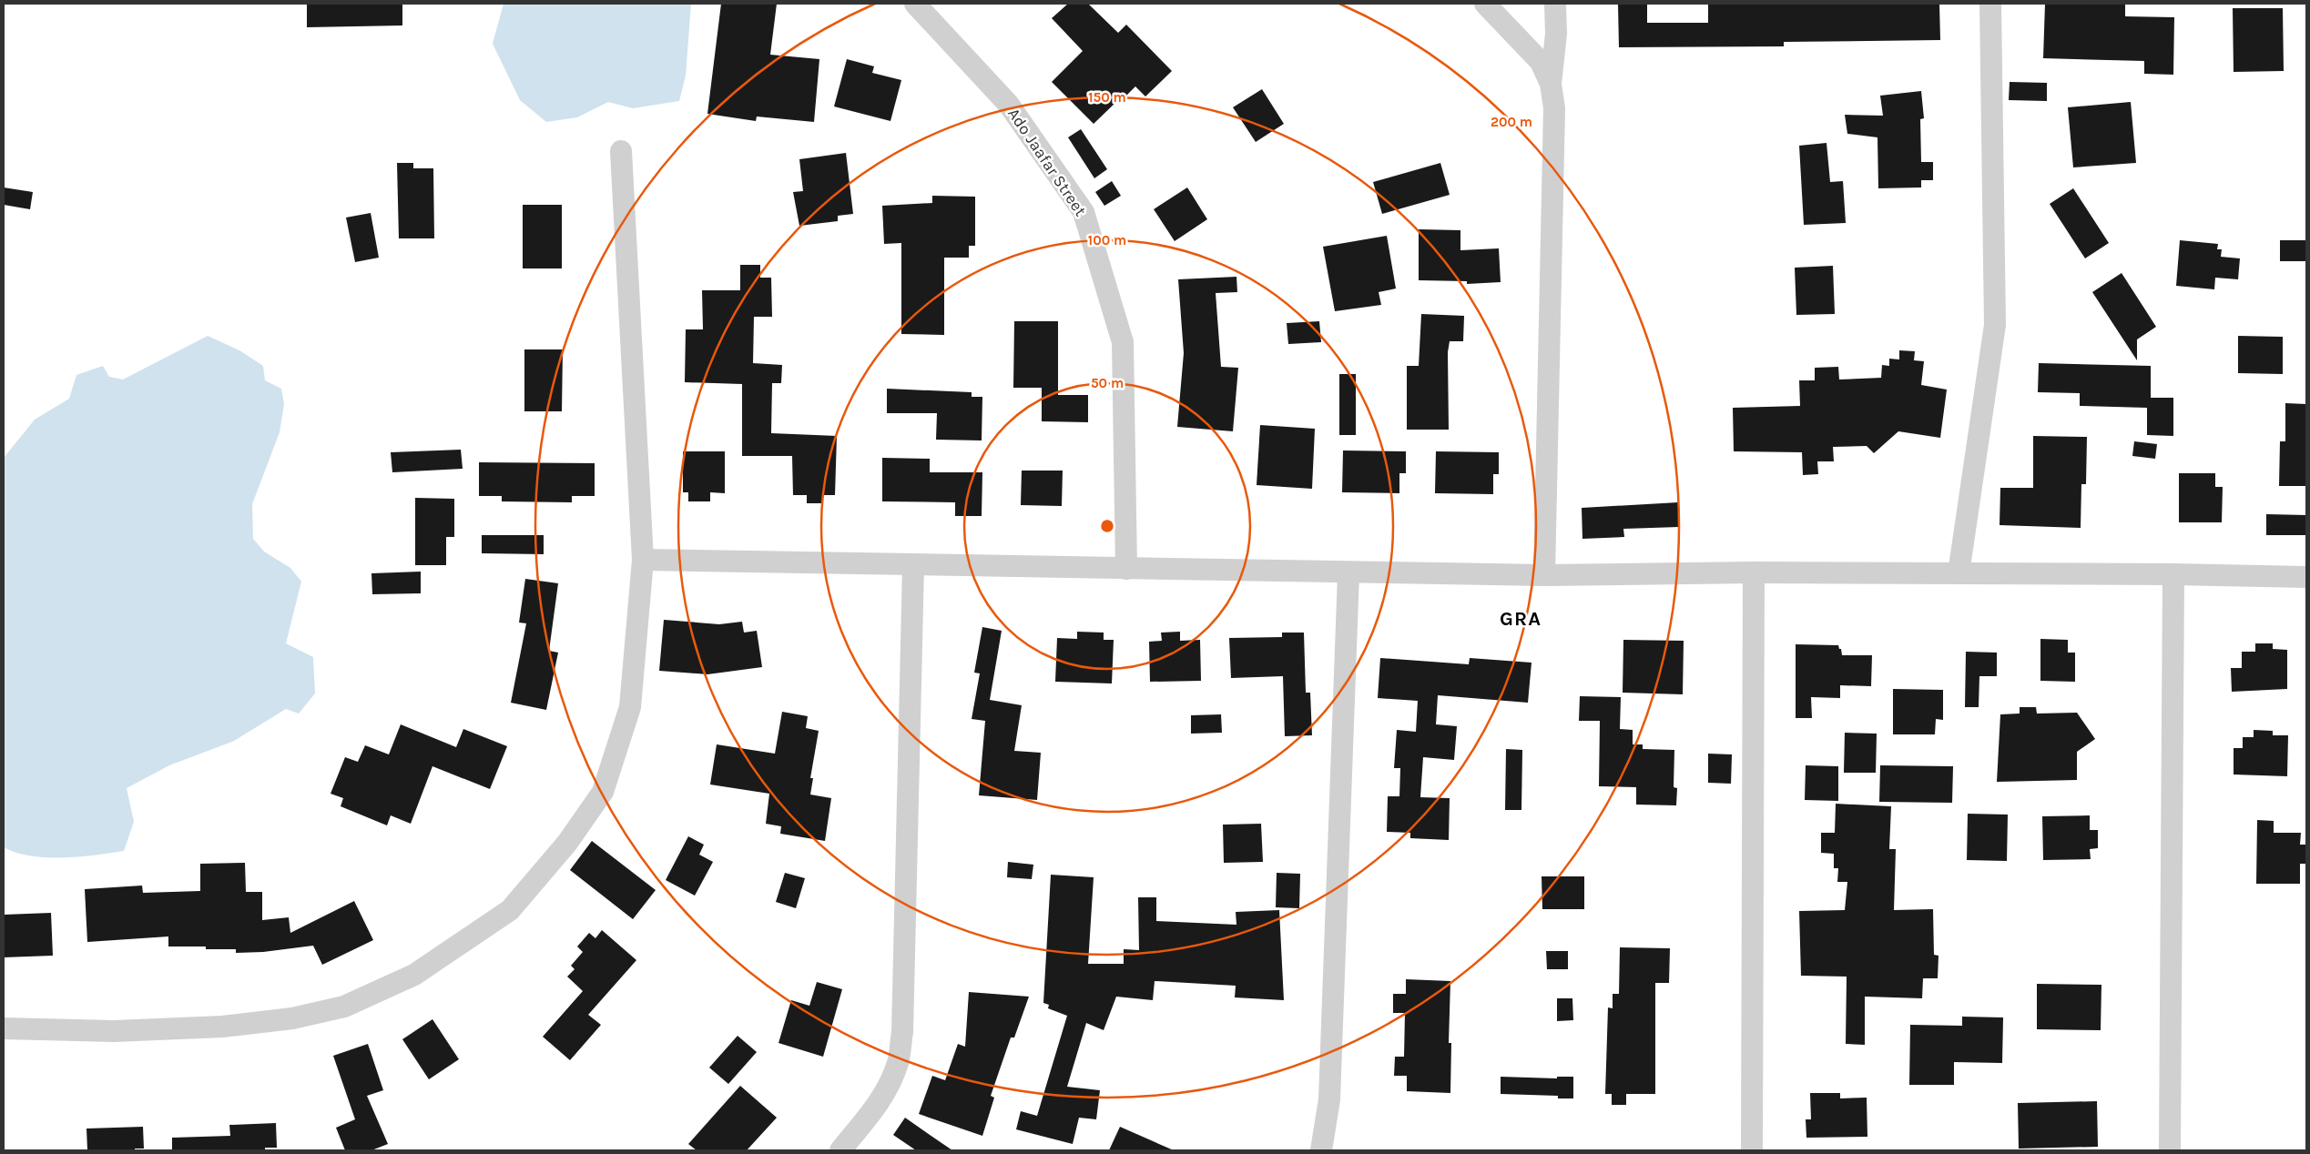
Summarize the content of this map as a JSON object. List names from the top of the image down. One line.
{"streets":{"street":["Ado Jaafar Street"]},"districts":["GRA"],"rings":["150 m","200 m","100 m","50 m"]}
